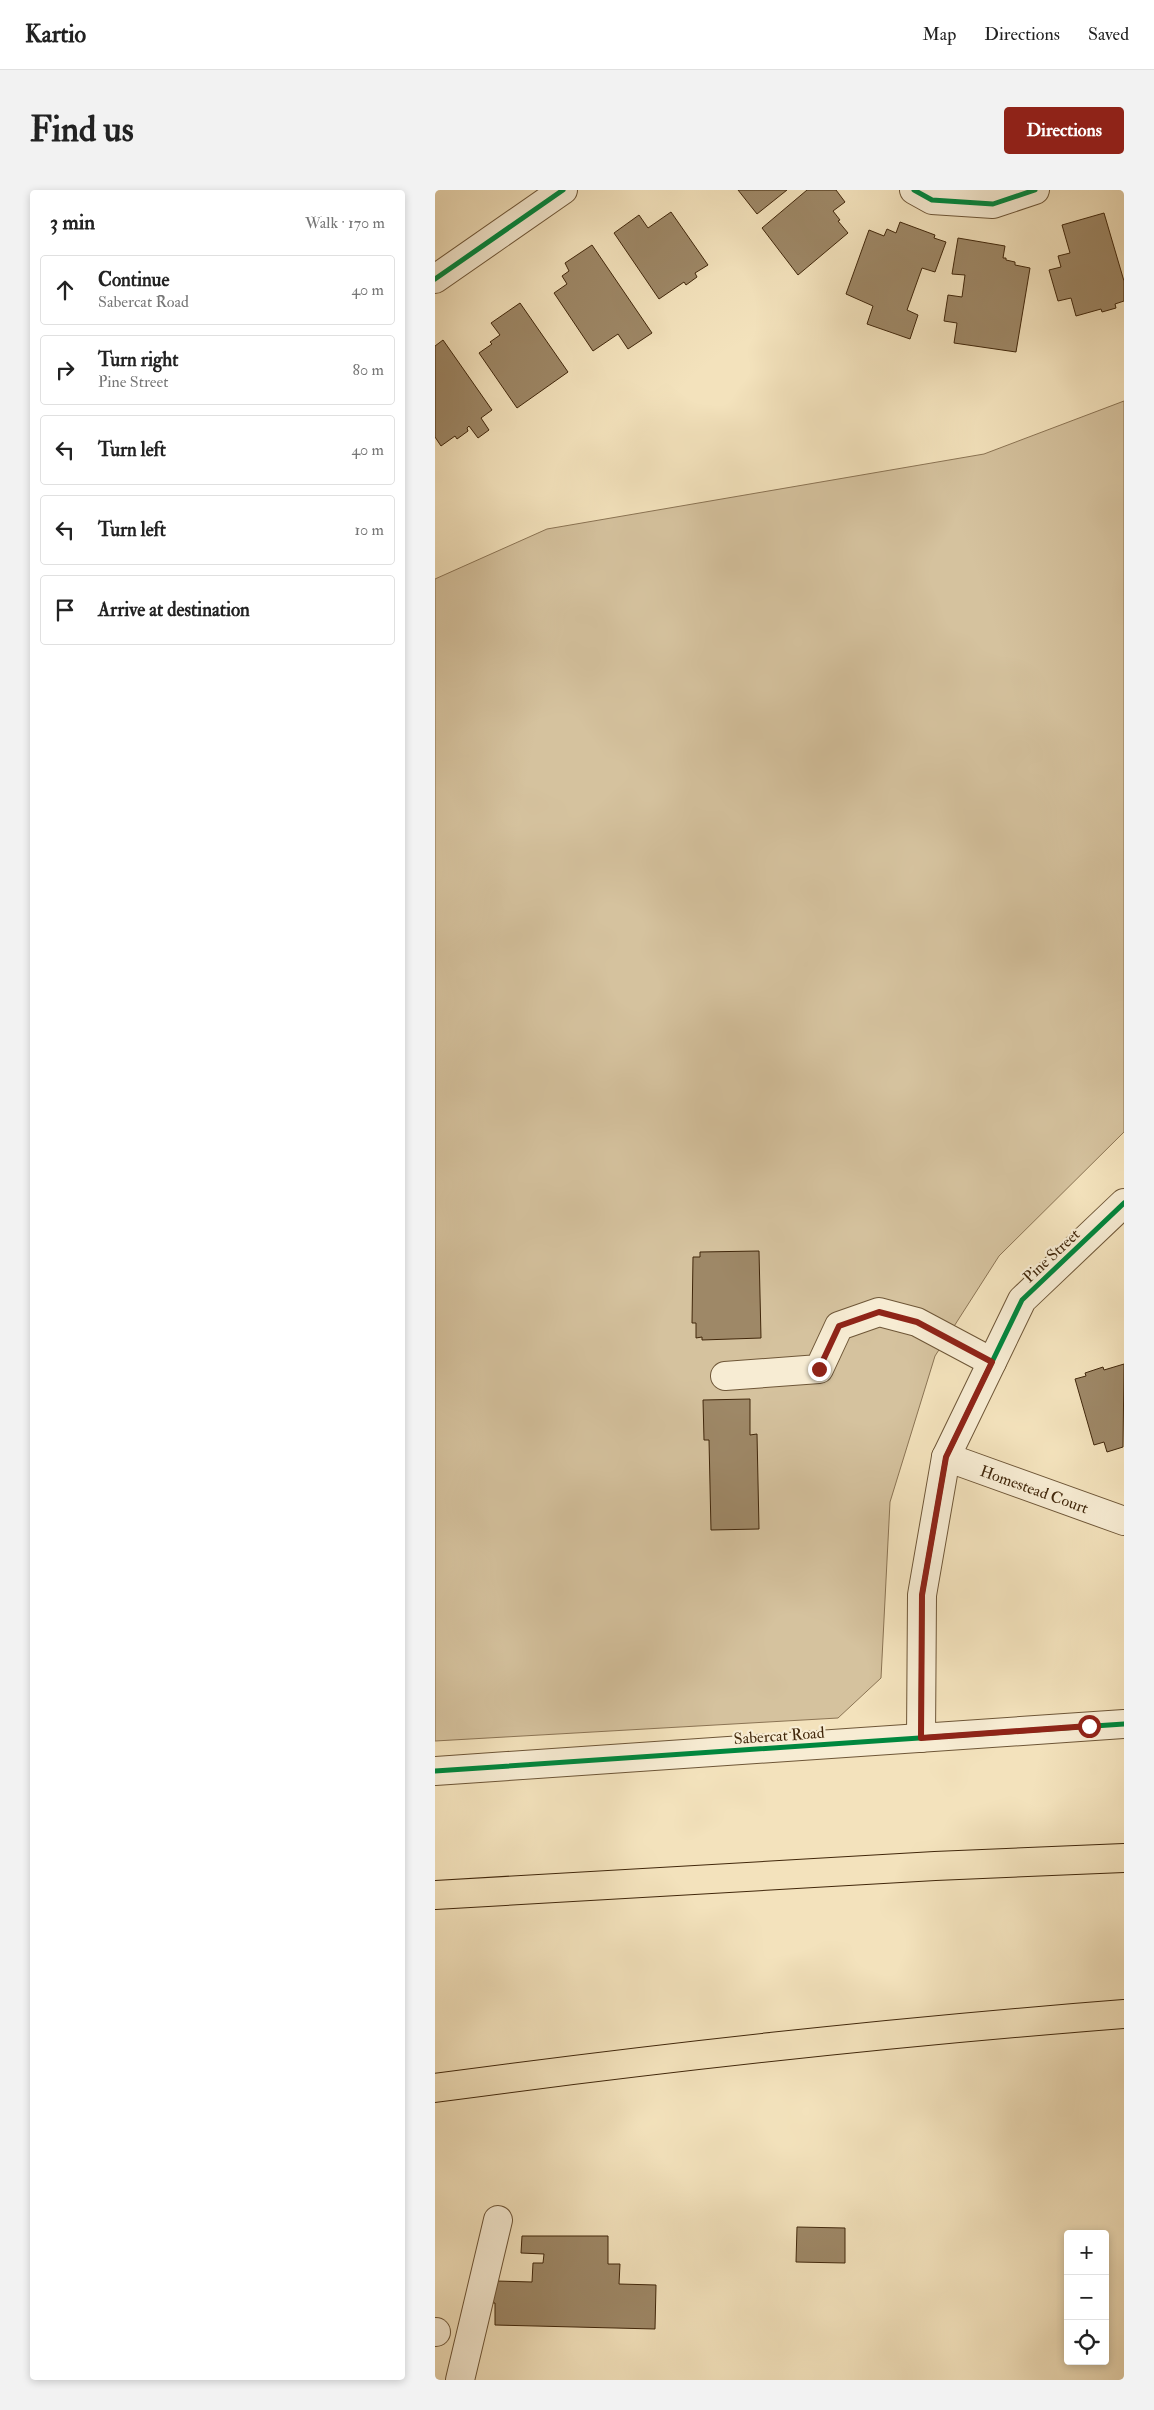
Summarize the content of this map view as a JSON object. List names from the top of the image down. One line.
{"streets":{"street":["Pine Street","Homestead Court","Sabercat Road"]},"crossings":[["Pine Street","Homestead Court"],["Pine Street","Sabercat Road"]],"page":{"header":"Kartio","nav":["Map","Directions","Saved"],"buttons":"Directions","title":"Find us","heading":["3 min","Walk · 170 m"],"list":[["Continue","Sabercat Road","40 m"],["Turn right","Pine Street","80 m"],["Turn left","40 m"],["Turn left","10 m"],"Arrive at destination"],"map_buttons":["+","−"]}}
